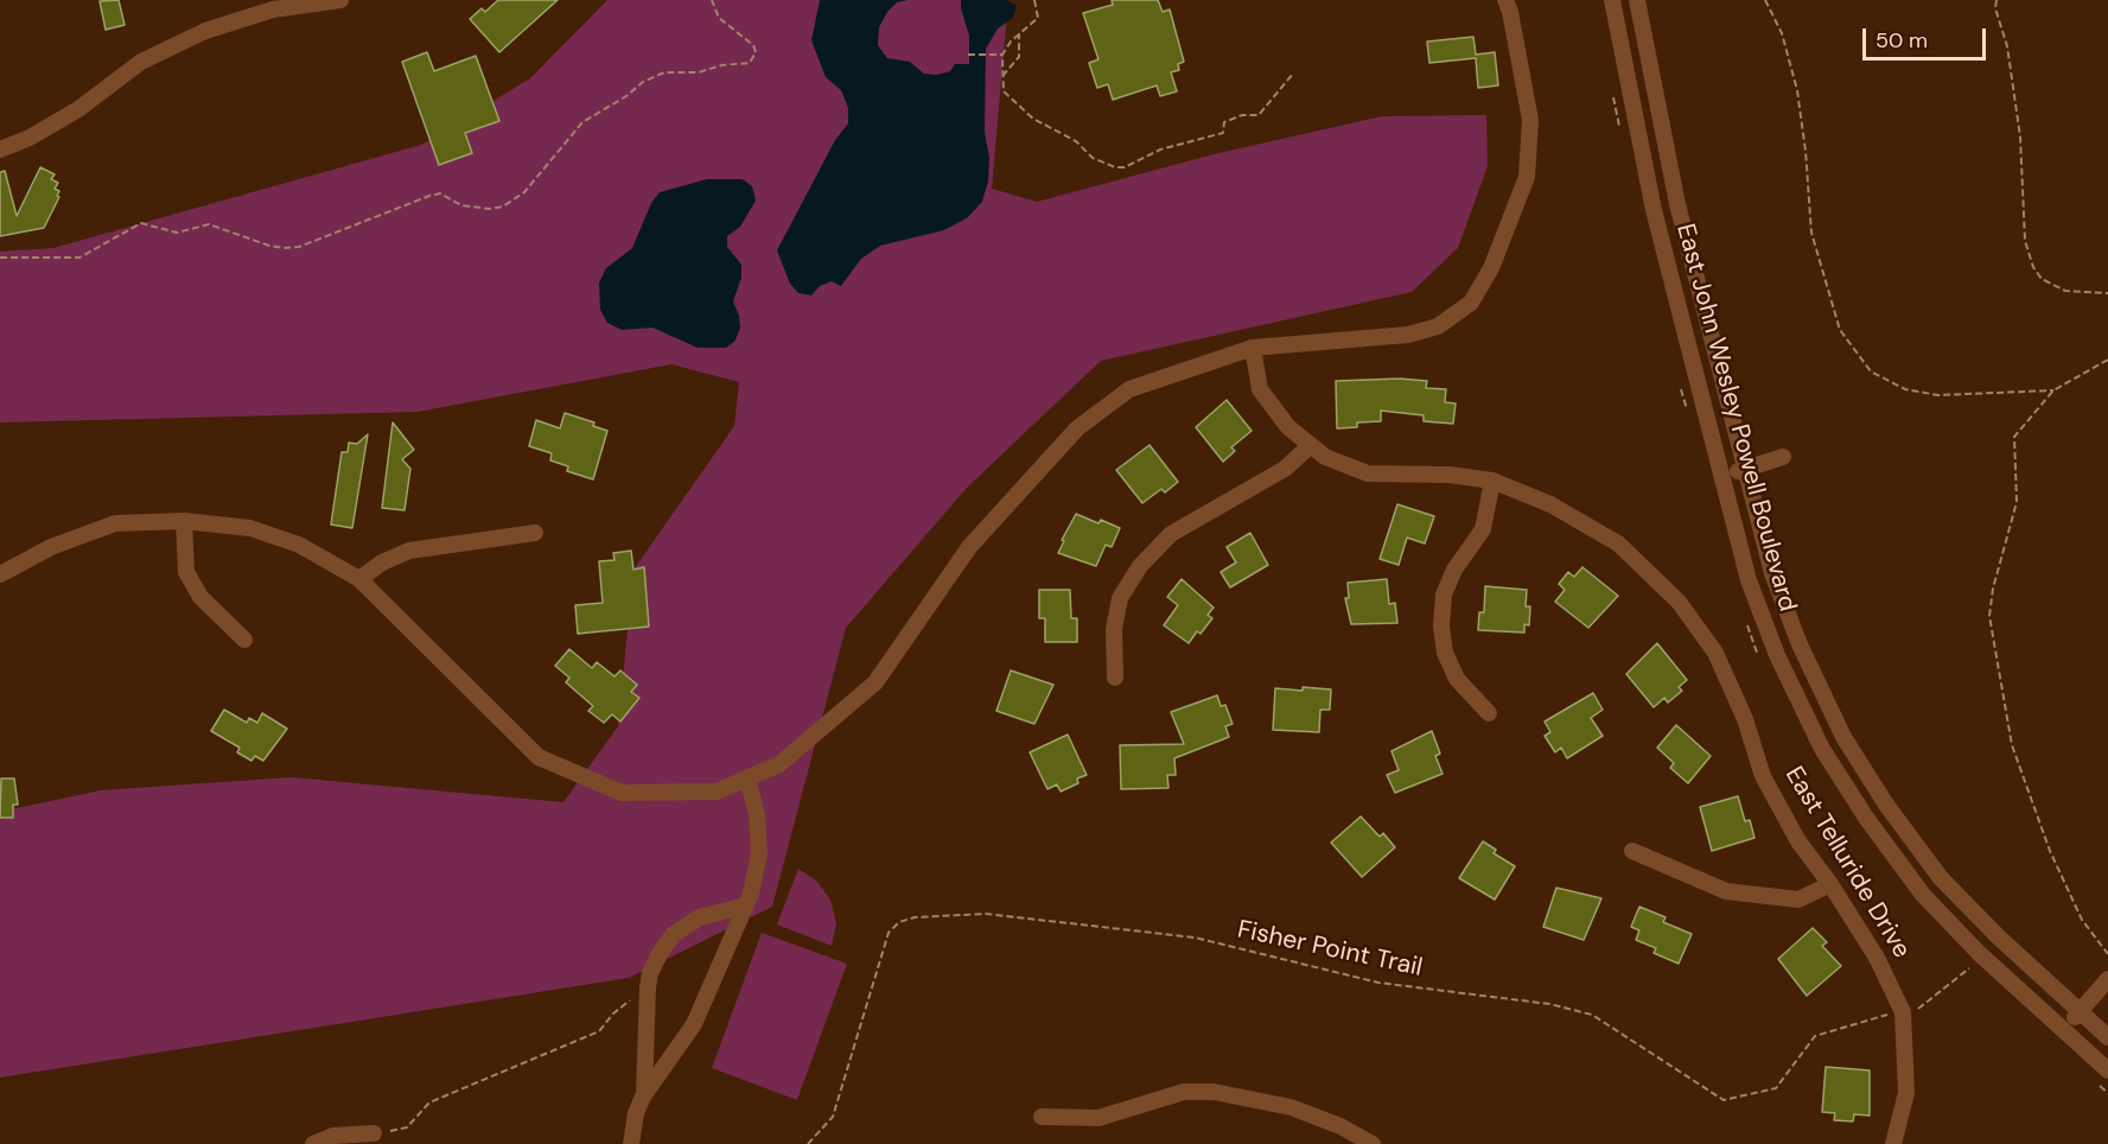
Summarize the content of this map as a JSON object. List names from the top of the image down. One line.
{"streets":{"street":["East John Wesley Powell Boulevard","East Telluride Drive"],"path":["Fisher Point Trail"]},"crossings":[["East Telluride Drive","Fisher Point Trail"]],"scale_bar":"50 m"}
